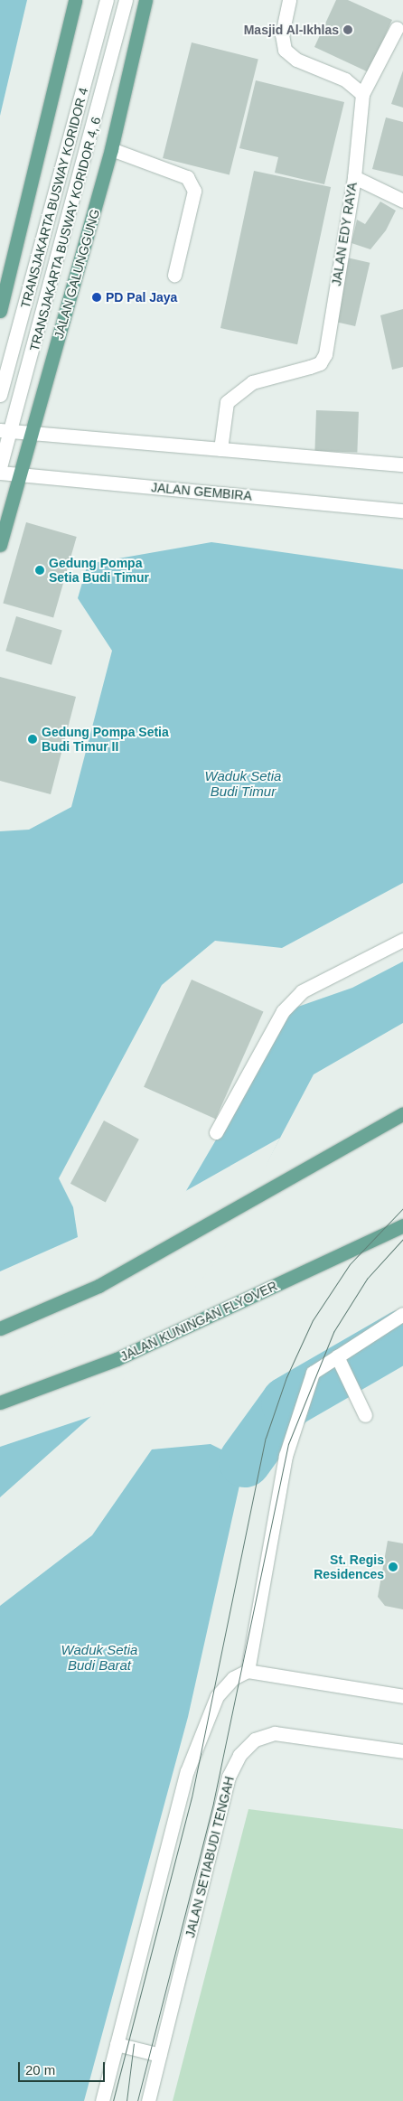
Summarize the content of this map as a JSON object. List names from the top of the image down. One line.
{"streets":{"main road":["JALAN GALUNGGUNG","JALAN KUNINGAN FLYOVER"],"street":["TRANSJAKARTA BUSWAY KORIDOR 4","TRANSJAKARTA BUSWAY KORIDOR 4, 6","JALAN EDY RAYA","JALAN GEMBIRA","JALAN SETIABUDI TENGAH"]},"crossings":[["JALAN GALUNGGUNG","JALAN GEMBIRA"]],"water":["Waduk Setia Budi Timur","Waduk Setia Budi Barat"],"places":["Masjid Al-Ikhlas","PD Pal Jaya","Gedung Pompa Setia Budi Timur","Gedung Pompa Setia Budi Timur II","St. Regis Residences"],"scale_bar":"20 m"}
